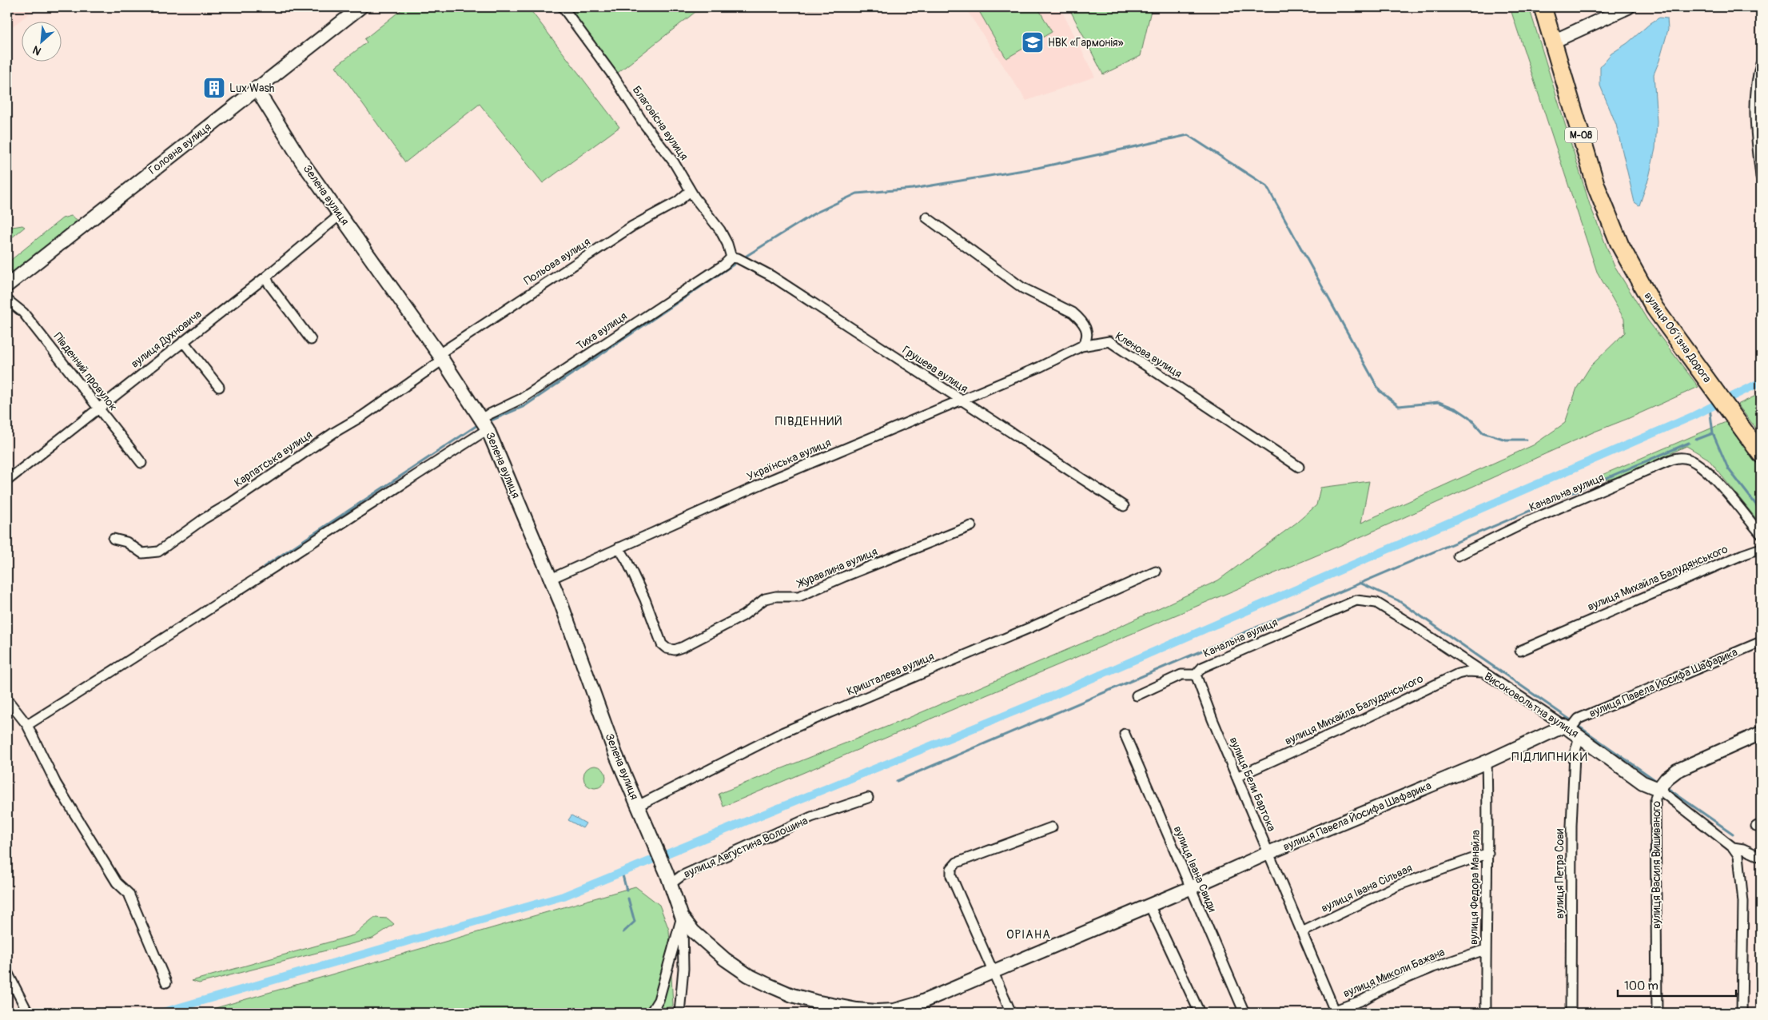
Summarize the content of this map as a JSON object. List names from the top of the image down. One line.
{"streets":{"highway":["М-08","вулиця Обʼїзна Дорога"],"street":["Благовісна вулиця","Головна вулиця","Зелена вулиця","Польова вулиця","Тиха вулиця","вулиця Духновича","Кленова вулиця","Грушева вулиця","Південний провулок","Карпатська вулиця","Українська вулиця","Канальна вулиця","Журавлина вулиця","вулиця Михайла Балудянського","Кришталева вулиця","вулиця Павела Йосифа Шафарика","Високовольтна вулиця","вулиця Бели Бартока","вулиця Августина Волошина","вулиця Василя Вишиваного","вулиця Івана Свиди","вулиця Петра Сови","вулиця Федора Манайла","вулиця Івана Сільвая","вулиця Миколи Бажана"]},"crossings":[["Благовісна вулиця","Польова вулиця"],["Благовісна вулиця","Тиха вулиця"],["Благовісна вулиця","Грушева вулиця"],["Головна вулиця","Зелена вулиця"],["Зелена вулиця","Польова вулиця"],["Зелена вулиця","Тиха вулиця"],["Зелена вулиця","вулиця Духновича"],["Зелена вулиця","Карпатська вулиця"],["Зелена вулиця","Українська вулиця"],["Зелена вулиця","Кришталева вулиця"],["Зелена вулиця","вулиця Августина Волошина"],["Польова вулиця","Карпатська вулиця"],["Тиха вулиця","Грушева вулиця"],["вулиця Духновича","Південний провулок"],["Кленова вулиця","Українська вулиця"],["Грушева вулиця","Українська вулиця"],["Українська вулиця","Журавлина вулиця"],["Канальна вулиця","Високовольтна вулиця"],["Канальна вулиця","вулиця Бели Бартока"],["вулиця Михайла Балудянського","Високовольтна вулиця"],["вулиця Михайла Балудянського","вулиця Бели Бартока"],["вулиця Павела Йосифа Шафарика","Високовольтна вулиця"],["вулиця Павела Йосифа Шафарика","вулиця Бели Бартока"],["вулиця Павела Йосифа Шафарика","вулиця Августина Волошина"],["вулиця Павела Йосифа Шафарика","вулиця Івана Свиди"],["вулиця Павела Йосифа Шафарика","вулиця Петра Сови"],["вулиця Павела Йосифа Шафарика","вулиця Федора Манайла"],["Високовольтна вулиця","вулиця Василя Вишиваного"],["Високовольтна вулиця","вулиця Петра Сови"],["вулиця Бели Бартока","вулиця Івана Сільвая"],["вулиця Бели Бартока","вулиця Миколи Бажана"],["вулиця Федора Манайла","вулиця Івана Сільвая"],["вулиця Федора Манайла","вулиця Миколи Бажана"]],"districts":["ПІВДЕННИЙ","ПІДЛИПНИКИ","ОРІАНА"],"places":{"school or university":["НВК «Гармонія»"],"building":["Lux Wash"]},"scale_bar":"100 m","north":"bottom left"}
